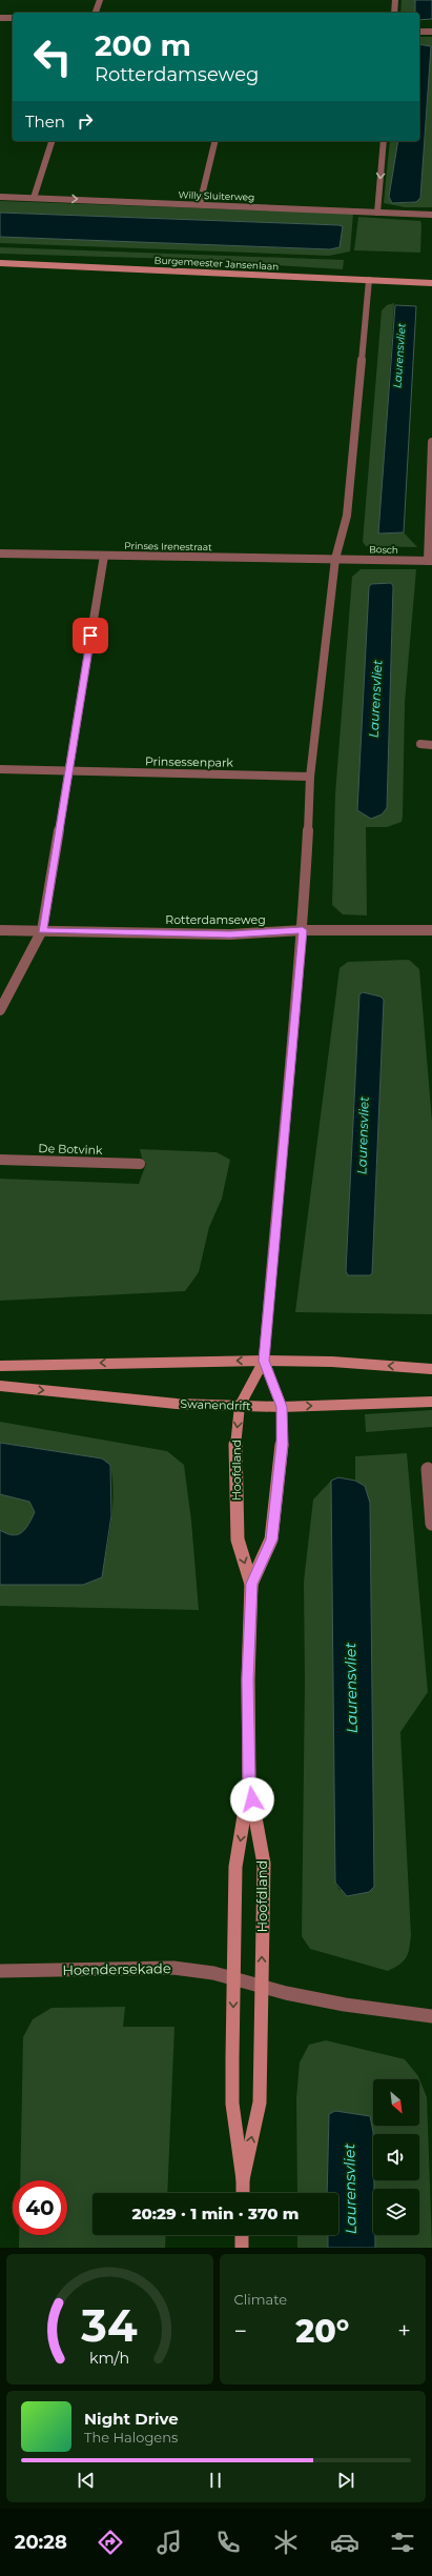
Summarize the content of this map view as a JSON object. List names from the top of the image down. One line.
{"streets":{"street":["Willy Sluiterweg","Burgemeester Jansenlaan","Prinses Irenestraat","Bosch","Prinsessenpark","Rotterdamseweg","De Botvink","Swanendrift","Hoofdland","Hoendersekade"]},"crossings":[["Prinses Irenestraat","Bosch"],["Rotterdamseweg","Hoofdland"],["Swanendrift","Hoofdland"],["Hoofdland","Hoendersekade"]],"one_way":["Willy Sluiterweg"],"water":["Laurensvliet"],"north":"bottom right","page":{"turn":["200 m","Rotterdamseweg"],"then":"Then","limit":"40","trip":"20:29 · 1 min · 370 m","tile":"Climate","heat":["−","20°","+"],"song":["Night Drive","The Halogens"],"tabs":"20:28","gauge":["34","km/h"]}}
